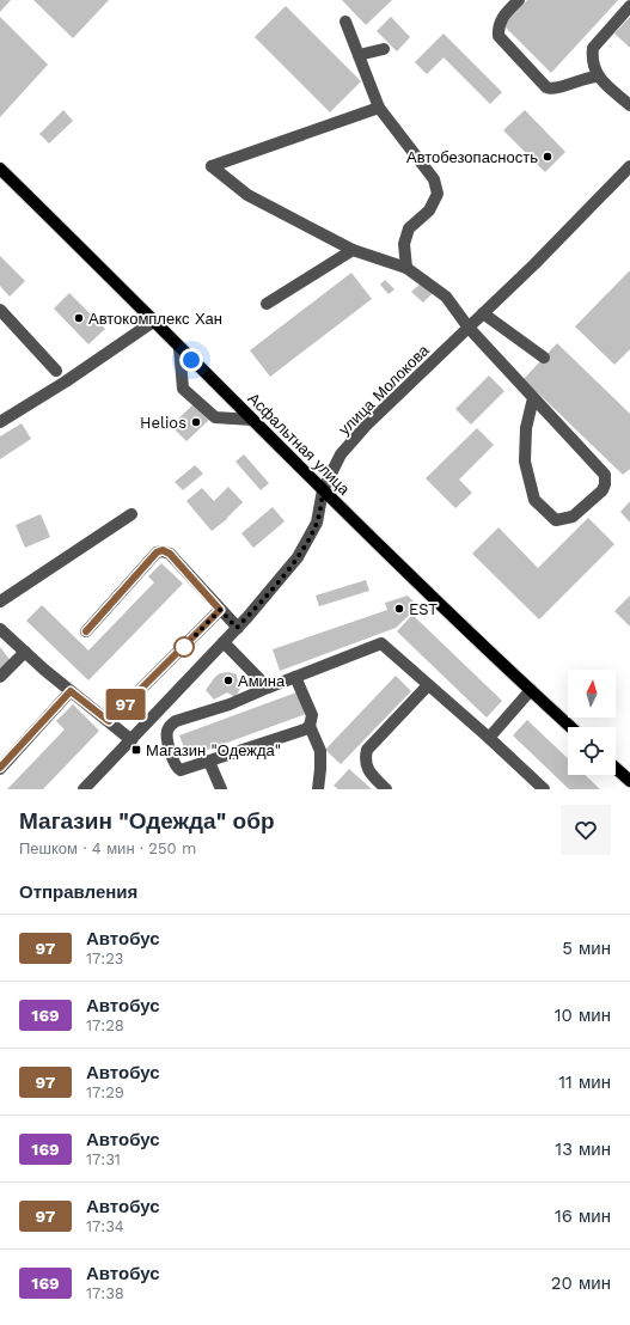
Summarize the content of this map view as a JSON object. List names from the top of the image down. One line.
{"streets":{"main road":["Асфальтная улица"],"street":["улица Молокова"]},"crossings":[["улица Молокова","Асфальтная улица"]],"places":{"other":["Автобезопасность","Автокомплекс Хан","Helios","EST","Амина"],"transit":["Магазин \"Одежда\""]},"lines":["bus line 97"],"north":"top","page":{"on_map":"97","heading":[["Магазин \"Одежда\" обр","Пешком · 4 мин · 250 m"],"Отправления"],"list":[{"mark":"97","name":"Автобус","note":"17:23","value":"5 мин"},{"mark":"169","name":"Автобус","note":"17:28","value":"10 мин"},{"mark":"97","name":"Автобус","note":"17:29","value":"11 мин"},{"mark":"169","name":"Автобус","note":"17:31","value":"13 мин"},{"mark":"97","name":"Автобус","note":"17:34","value":"16 мин"},{"mark":"169","name":"Автобус","note":"17:38","value":"20 мин"}]}}
